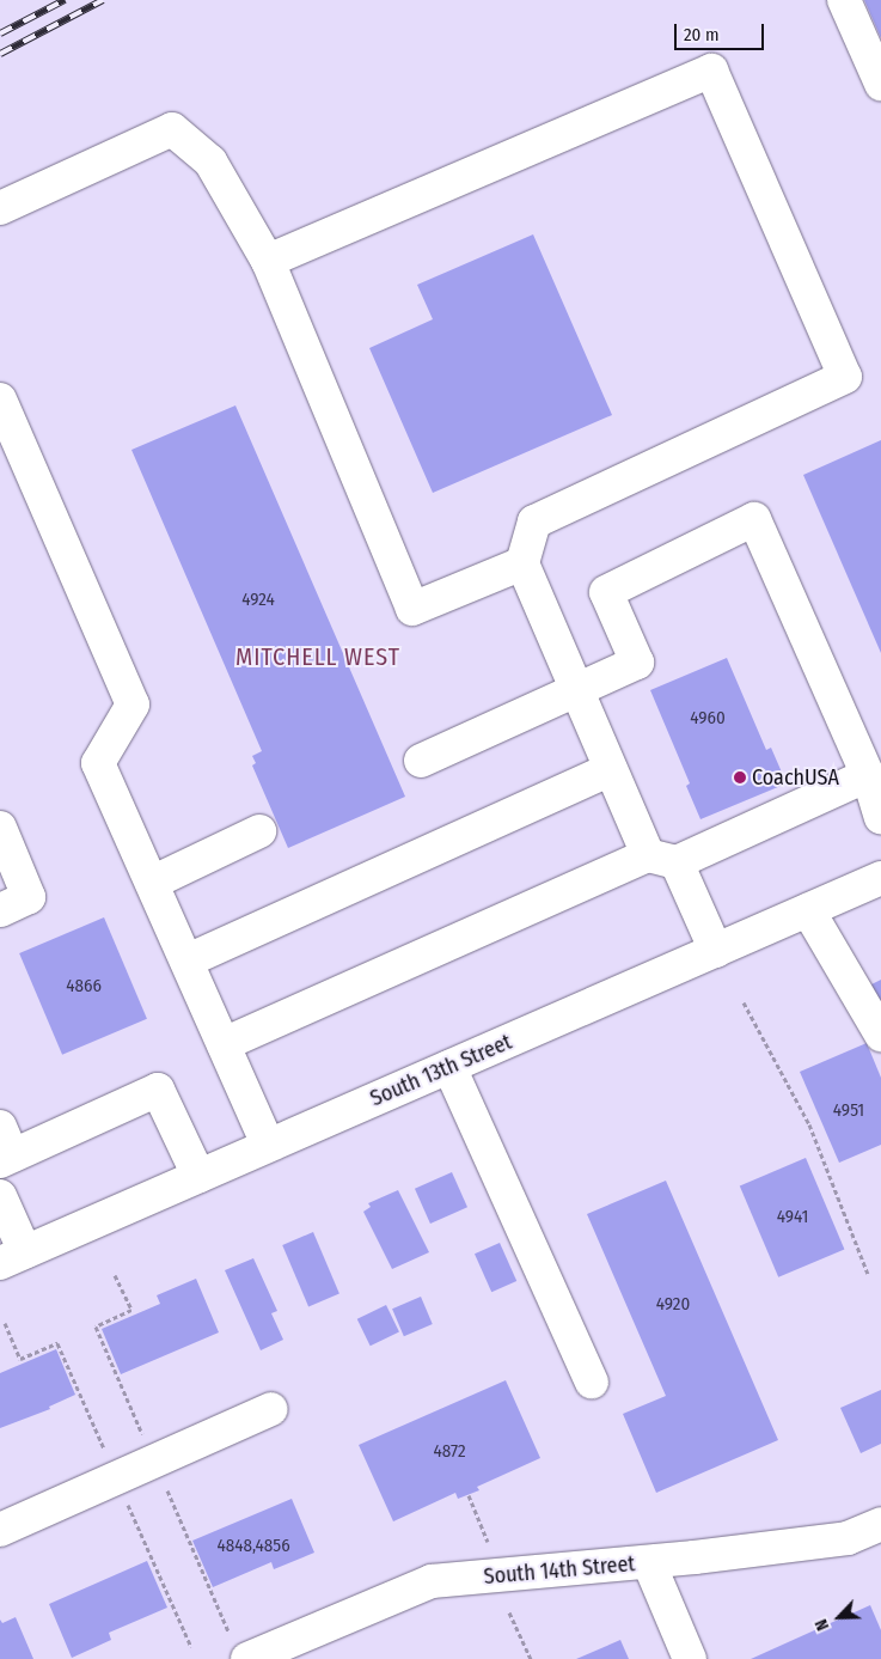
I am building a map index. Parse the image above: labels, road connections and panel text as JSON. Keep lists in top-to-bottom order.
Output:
{
  "streets": {
    "street": ["South 13th Street", "South 14th Street"]
  },
  "districts": ["MITCHELL WEST"],
  "places": ["CoachUSA"],
  "house_numbers": [
    "4924",
    "4960",
    "4866",
    "4951",
    "4941",
    "4920",
    "4872",
    "4848,4856"
  ],
  "scale_bar": "20 m",
  "north": "bottom left"
}
